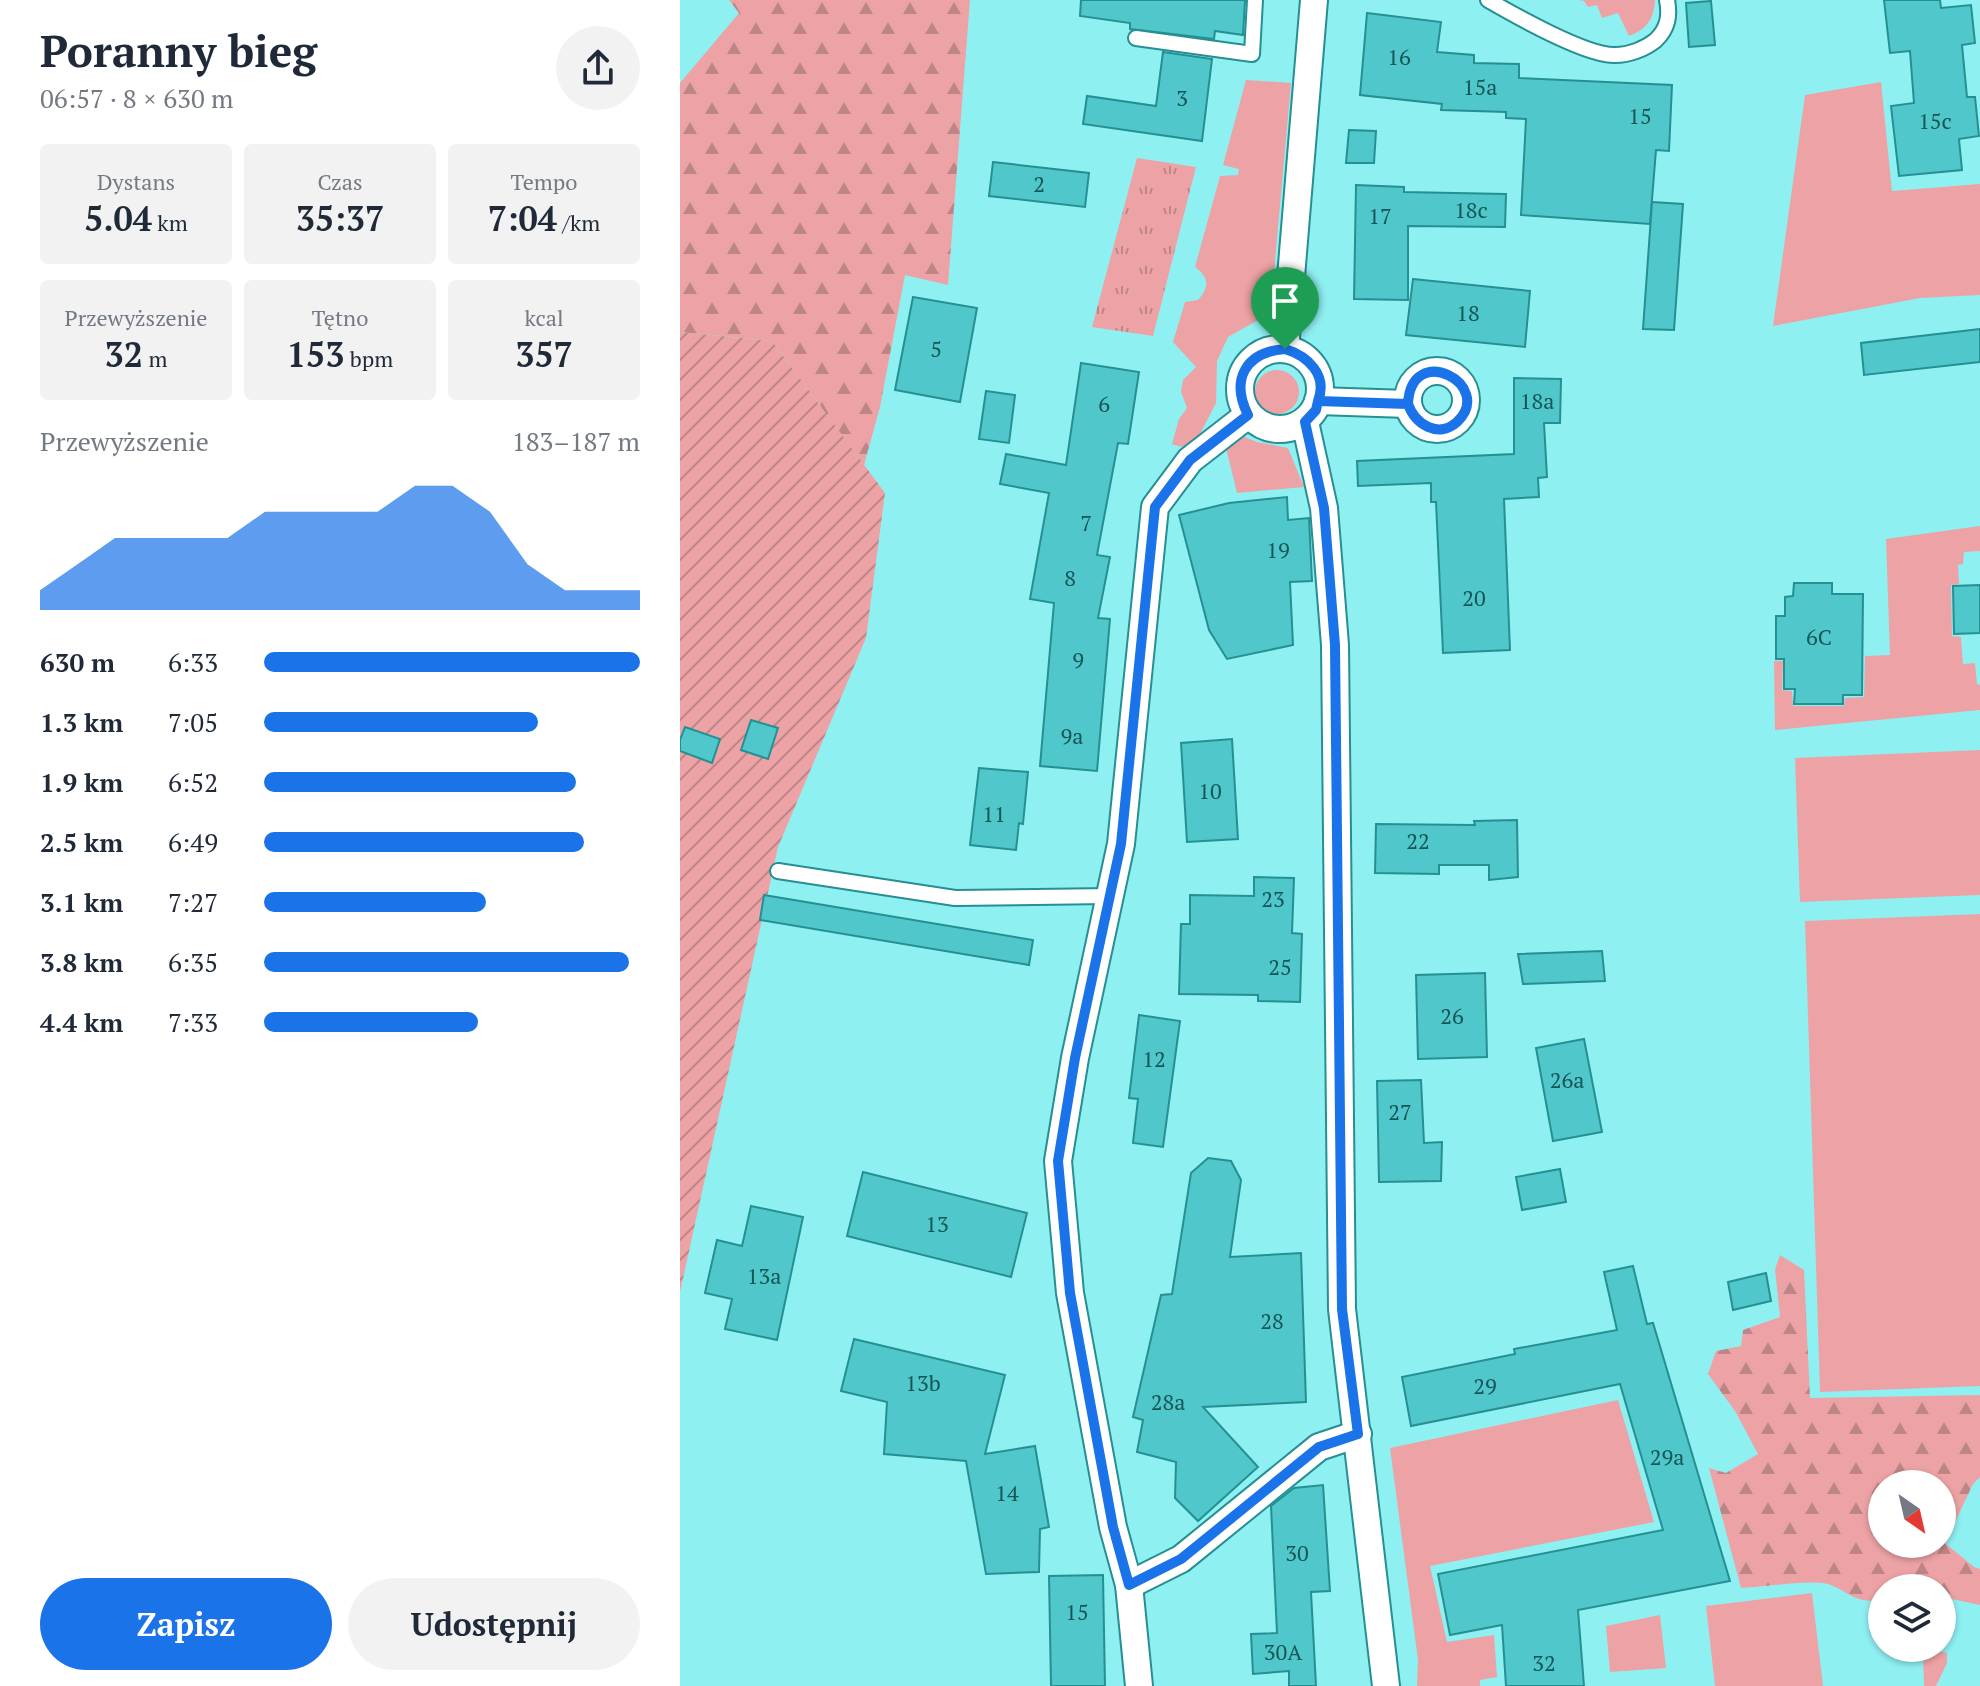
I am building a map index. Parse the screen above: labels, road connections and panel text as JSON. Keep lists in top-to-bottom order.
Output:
{
  "house_numbers": [
    "16",
    "15a",
    "3",
    "15",
    "15c",
    "2",
    "18c",
    "17",
    "18",
    "5",
    "18a",
    "6",
    "7",
    "19",
    "8",
    "20",
    "6C",
    "9",
    "9a",
    "10",
    "11",
    "22",
    "23",
    "25",
    "26",
    "12",
    "26a",
    "27",
    "13",
    "13a",
    "28",
    "13b",
    "29",
    "28a",
    "29a",
    "14",
    "30",
    "15",
    "30A",
    "32"
  ],
  "north": "bottom right",
  "page": {
    "heading": ["Poranny bieg", "06:57 · 8 × 630 m"],
    "stats": [
      ["Dystans", "5.04 km"],
      ["Czas", "35:37"],
      ["Tempo", "7:04 /km"],
      ["Przewyższenie", "32 m"],
      ["Tętno", "153 bpm"],
      ["kcal", "357"]
    ],
    "chart": ["Przewyższenie", "183–187 m"],
    "list": [
      {
        "name": "630 m",
        "note": "6:33"
      },
      {
        "name": "1.3 km",
        "note": "7:05"
      },
      {
        "name": "1.9 km",
        "note": "6:52"
      },
      {
        "name": "2.5 km",
        "note": "6:49"
      },
      {
        "name": "3.1 km",
        "note": "7:27"
      },
      {
        "name": "3.8 km",
        "note": "6:35"
      },
      {
        "name": "4.4 km",
        "note": "7:33"
      }
    ],
    "buttons": ["Zapisz", "Udostępnij"]
  }
}
